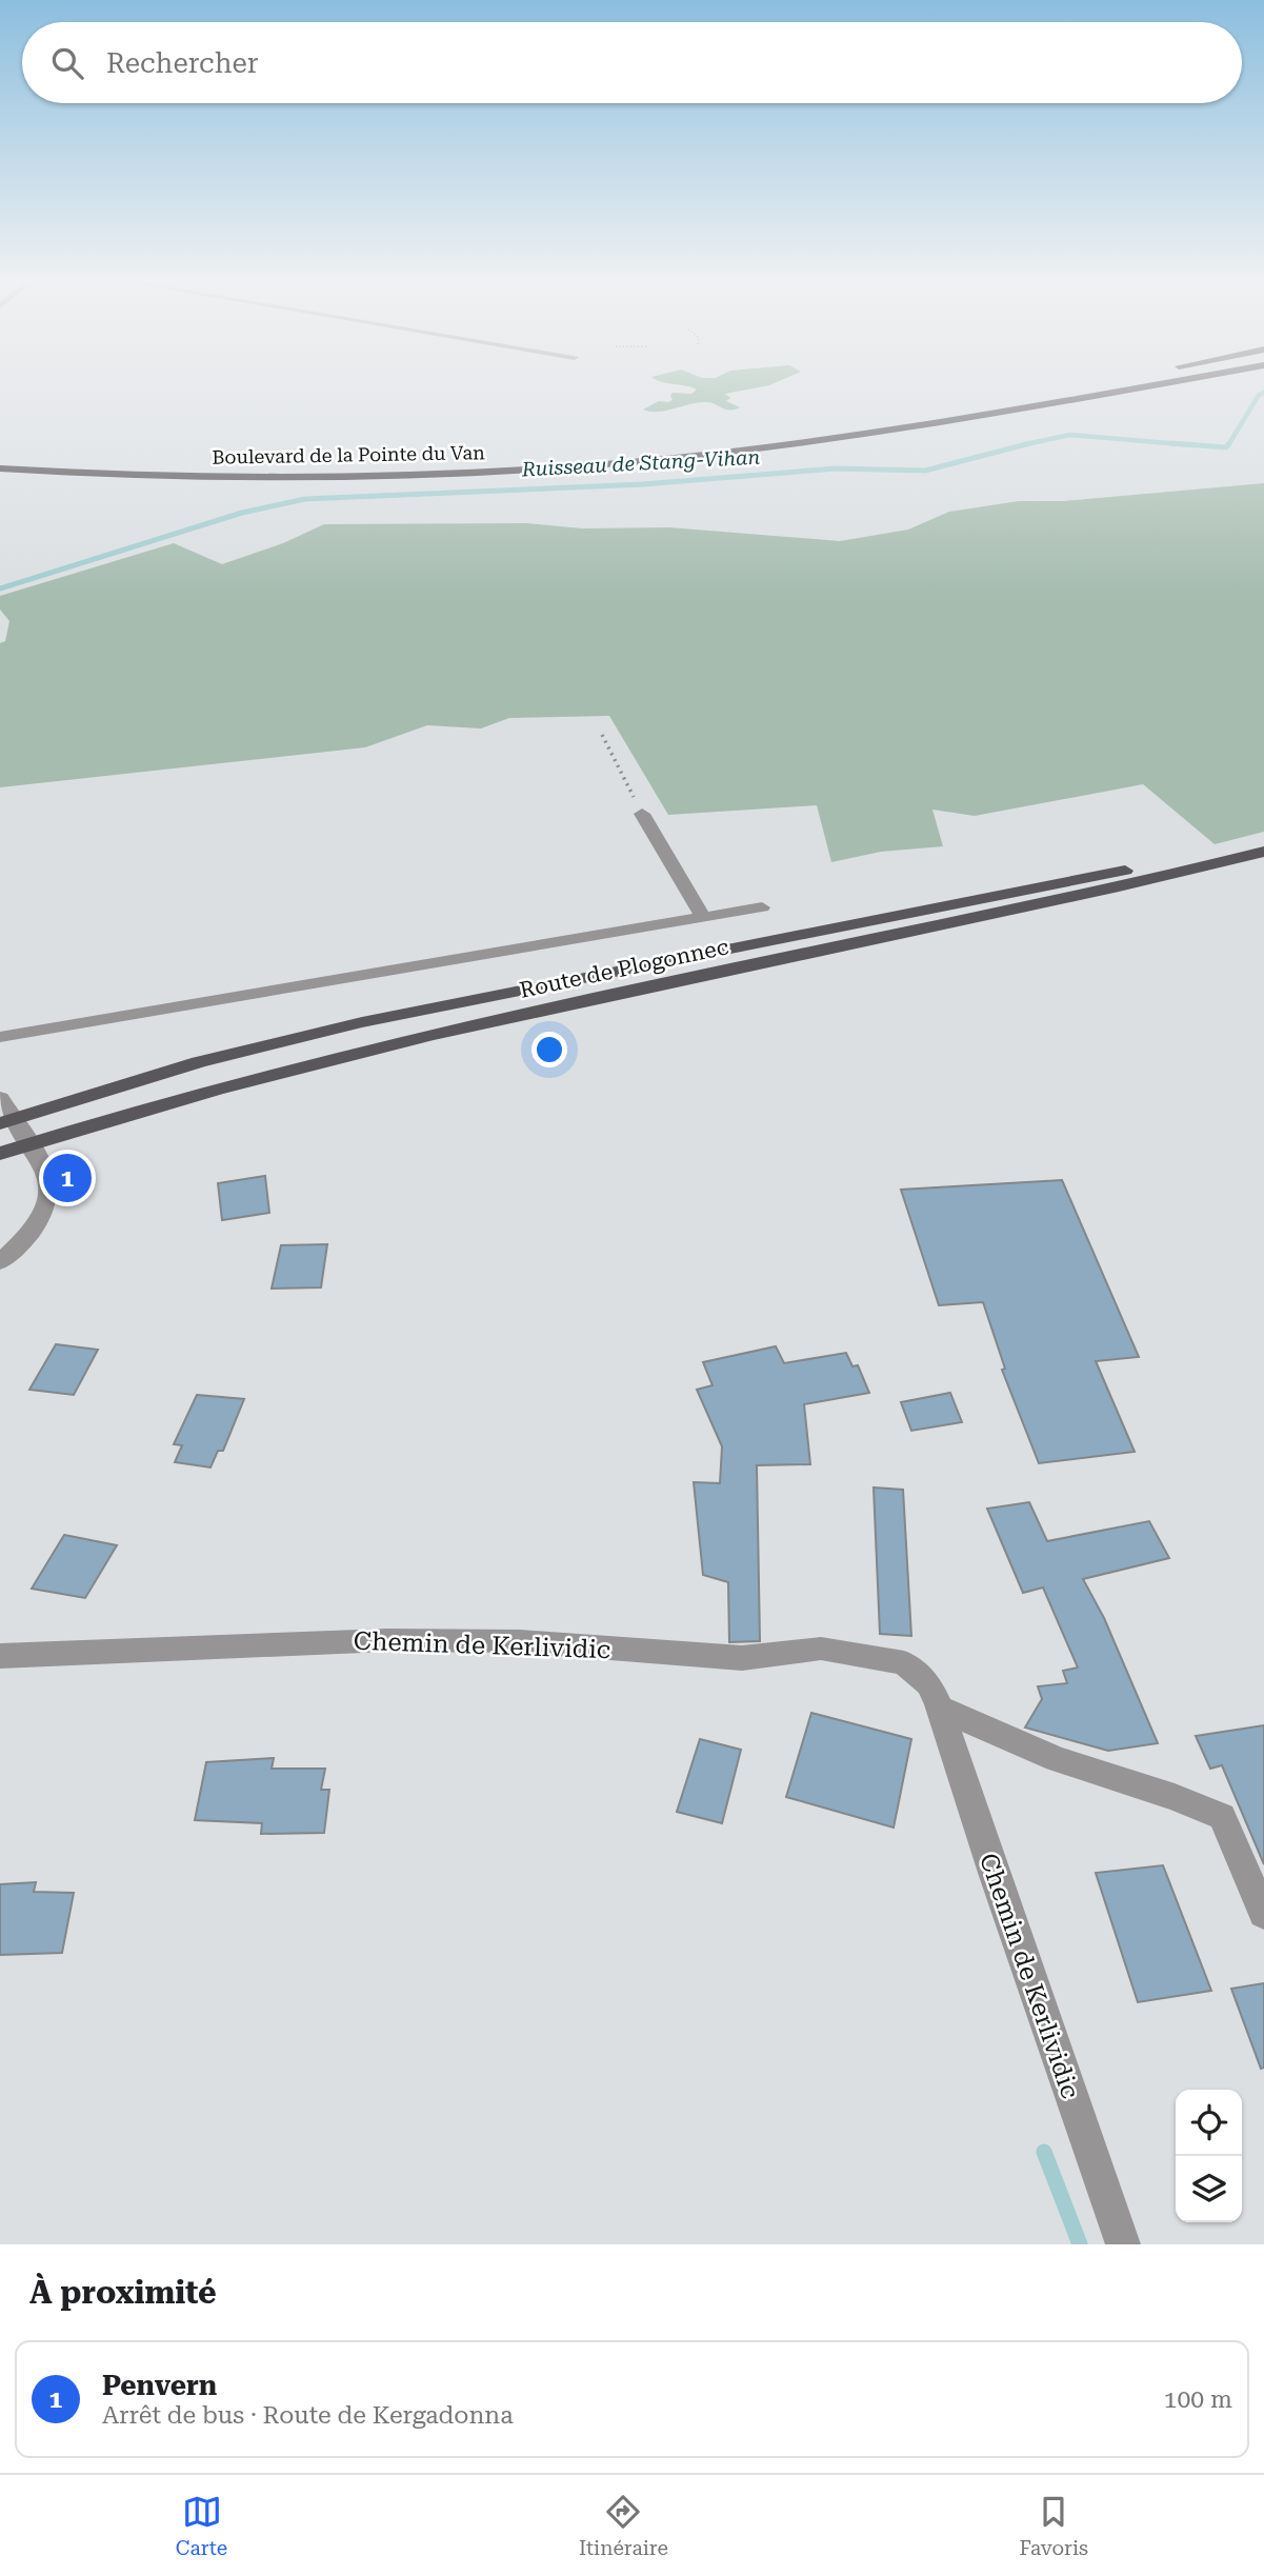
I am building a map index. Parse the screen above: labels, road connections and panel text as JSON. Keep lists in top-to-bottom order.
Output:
{
  "streets": {
    "highway": ["Boulevard de la Pointe du Van"],
    "main road": ["Route de Plogonnec"],
    "street": ["Chemin de Kerlividic"]
  },
  "water": ["Ruisseau de Stang-Vihan"],
  "page": {
    "search": "Rechercher",
    "pins": "1",
    "heading": "À proximité",
    "list": [
      {
        "mark": "1",
        "name": "Penvern",
        "note": "Arrêt de bus · Route de Kergadonna",
        "value": "100 m"
      }
    ],
    "nav": ["Carte", "Itinéraire", "Favoris"]
  }
}
